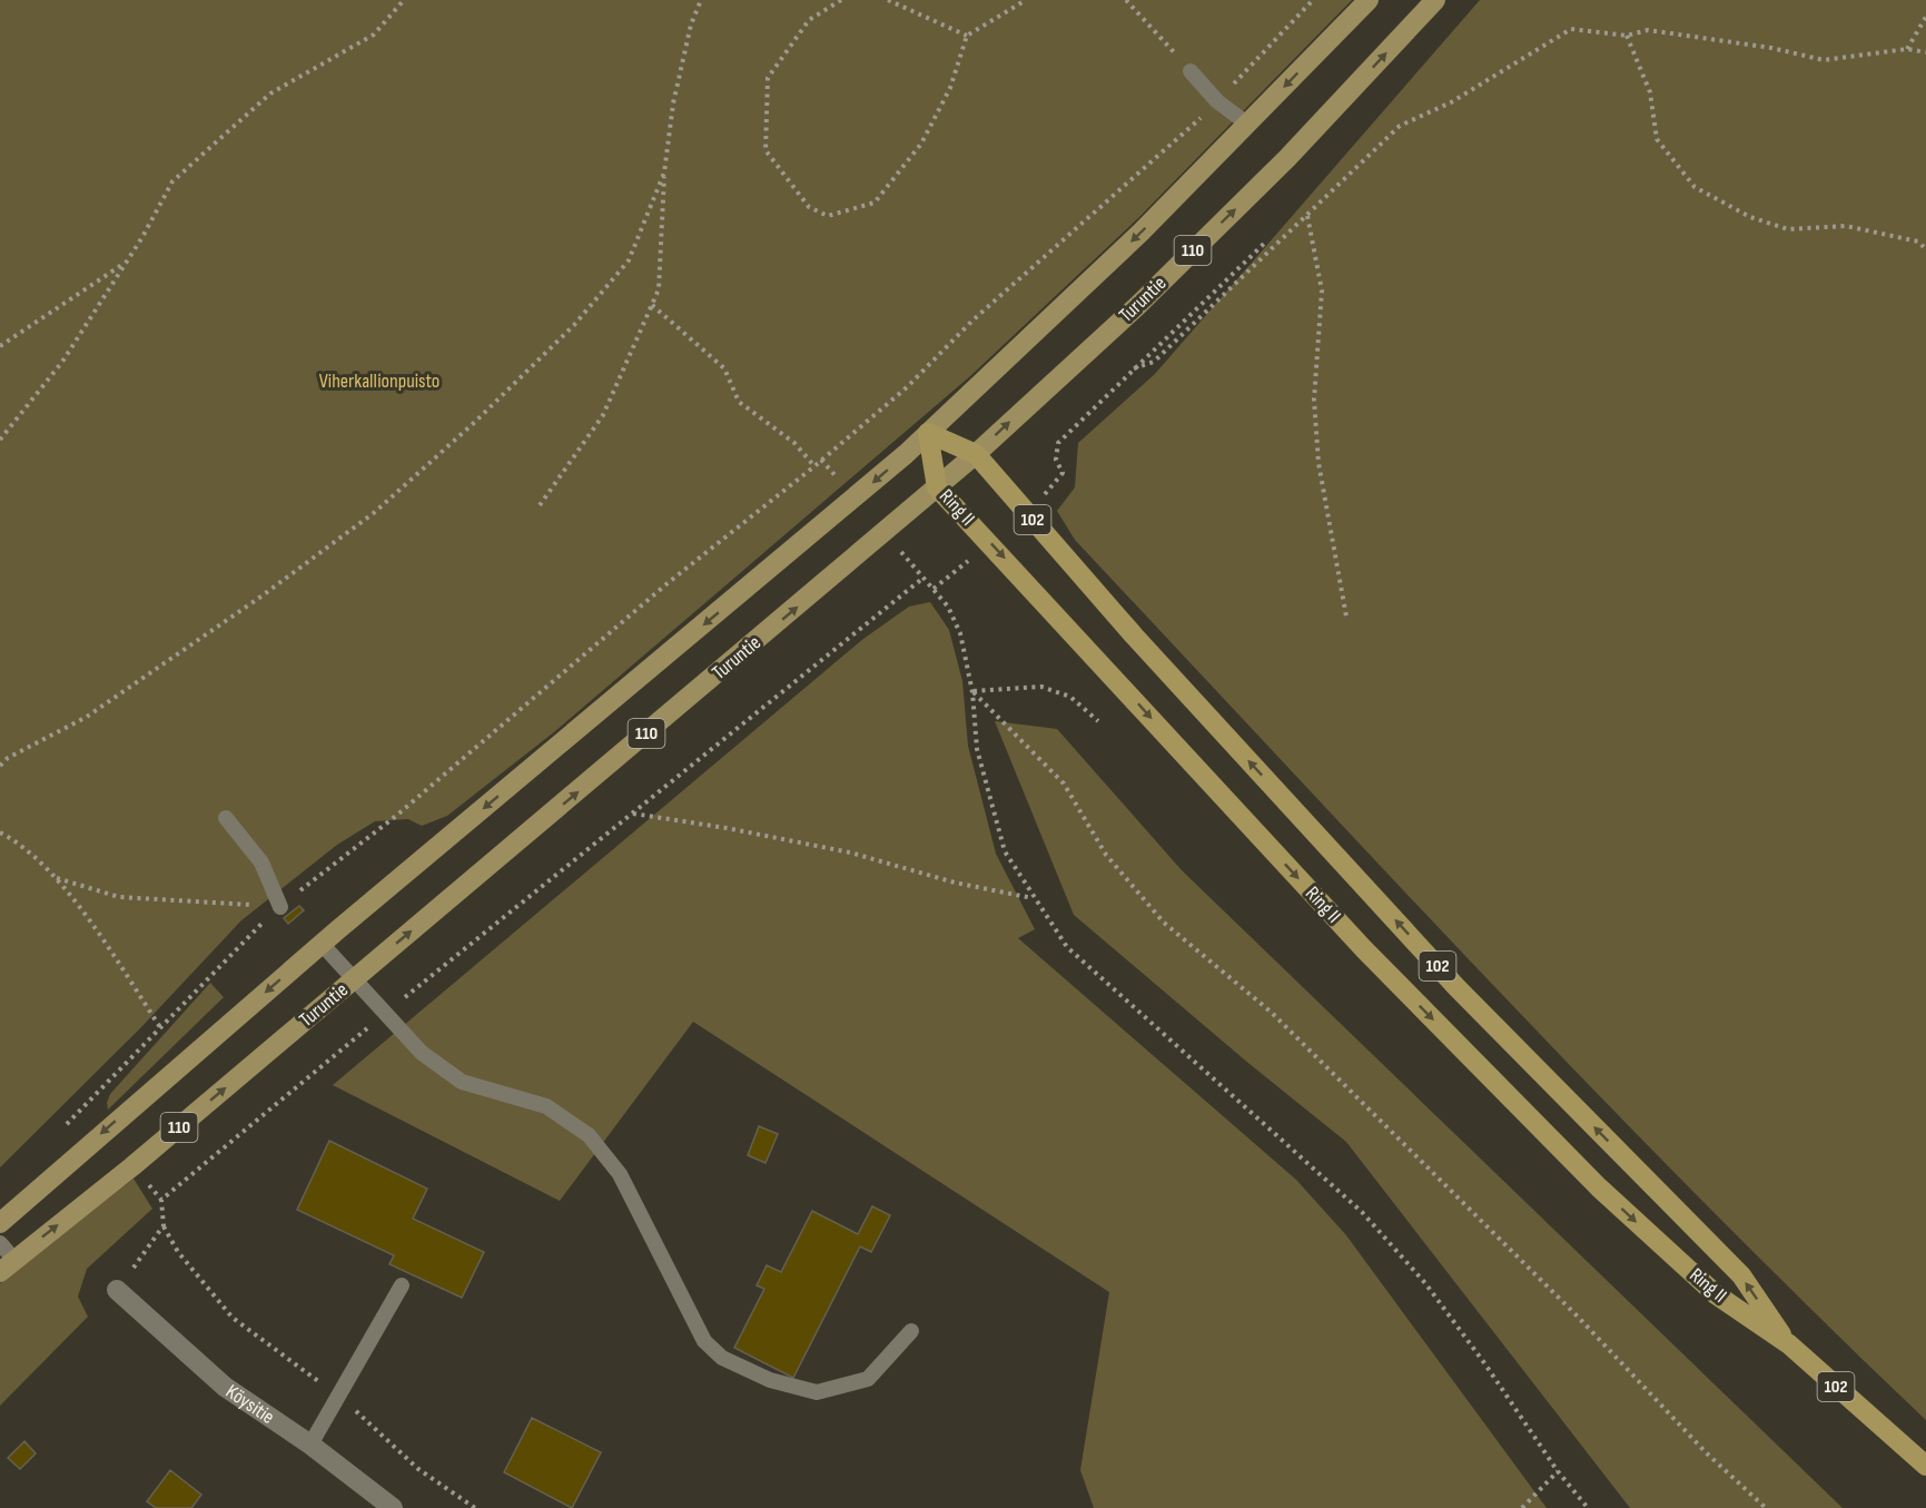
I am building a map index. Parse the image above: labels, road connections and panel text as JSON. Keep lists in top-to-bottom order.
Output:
{
  "streets": {
    "highway": ["Ring II", "102"],
    "main road": ["110", "Turuntie"],
    "street": ["Köysitie"]
  },
  "crossings": [
    ["110", "Ring II"],
    ["Turuntie", "Ring II"]
  ],
  "parks": ["Viherkallionpuisto"]
}
